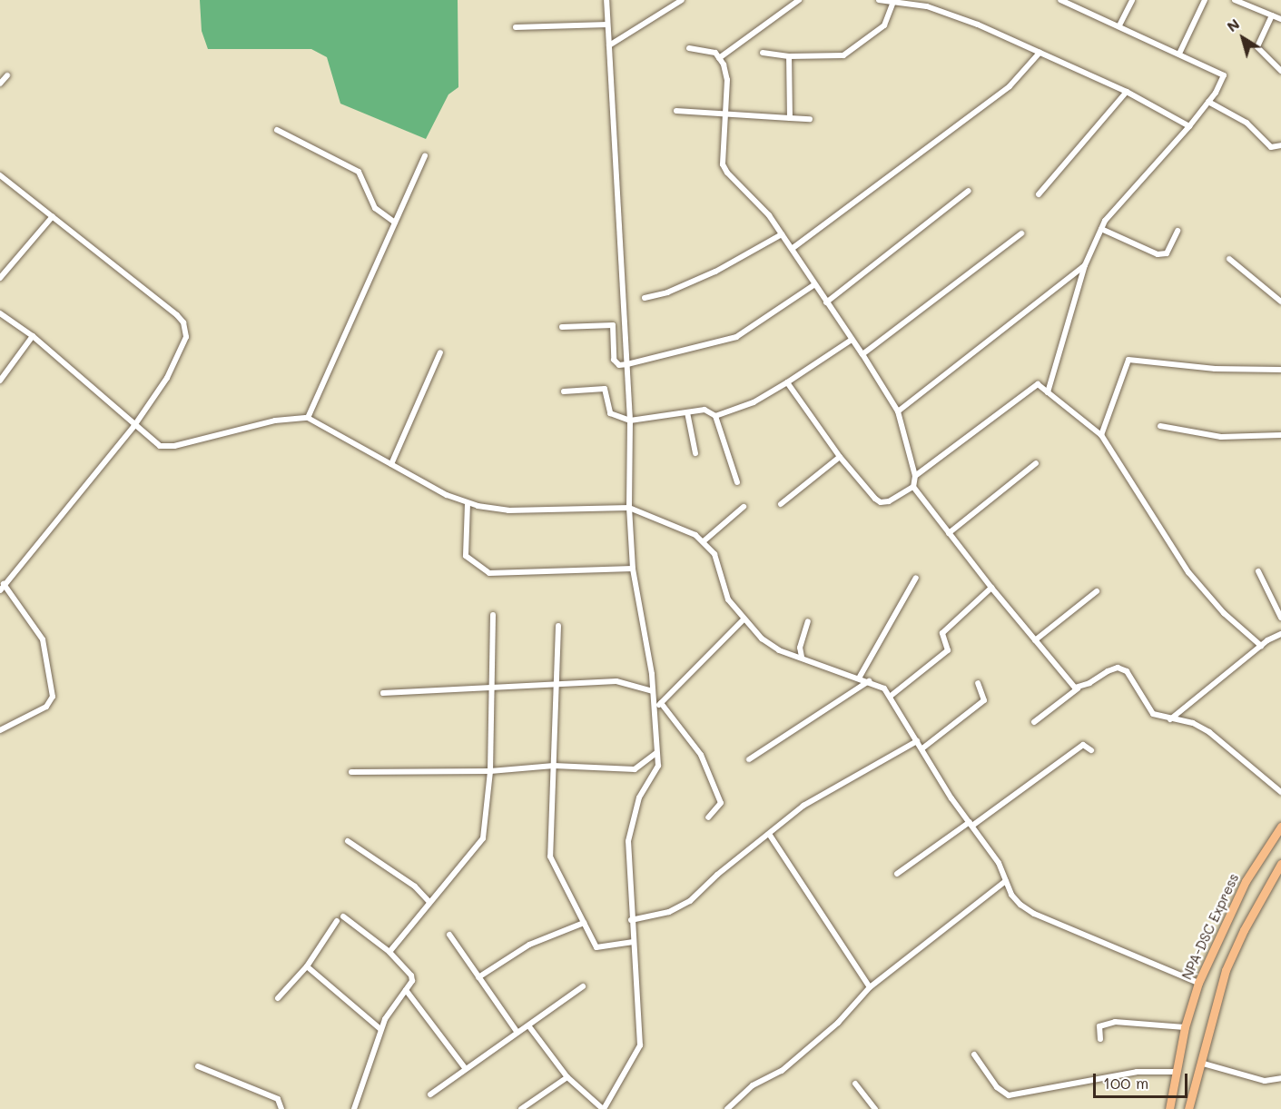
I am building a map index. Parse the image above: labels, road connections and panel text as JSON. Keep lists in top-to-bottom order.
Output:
{
  "streets": {
    "main road": ["NPA-DSC Express"]
  },
  "scale_bar": "100 m",
  "north": "top left"
}
